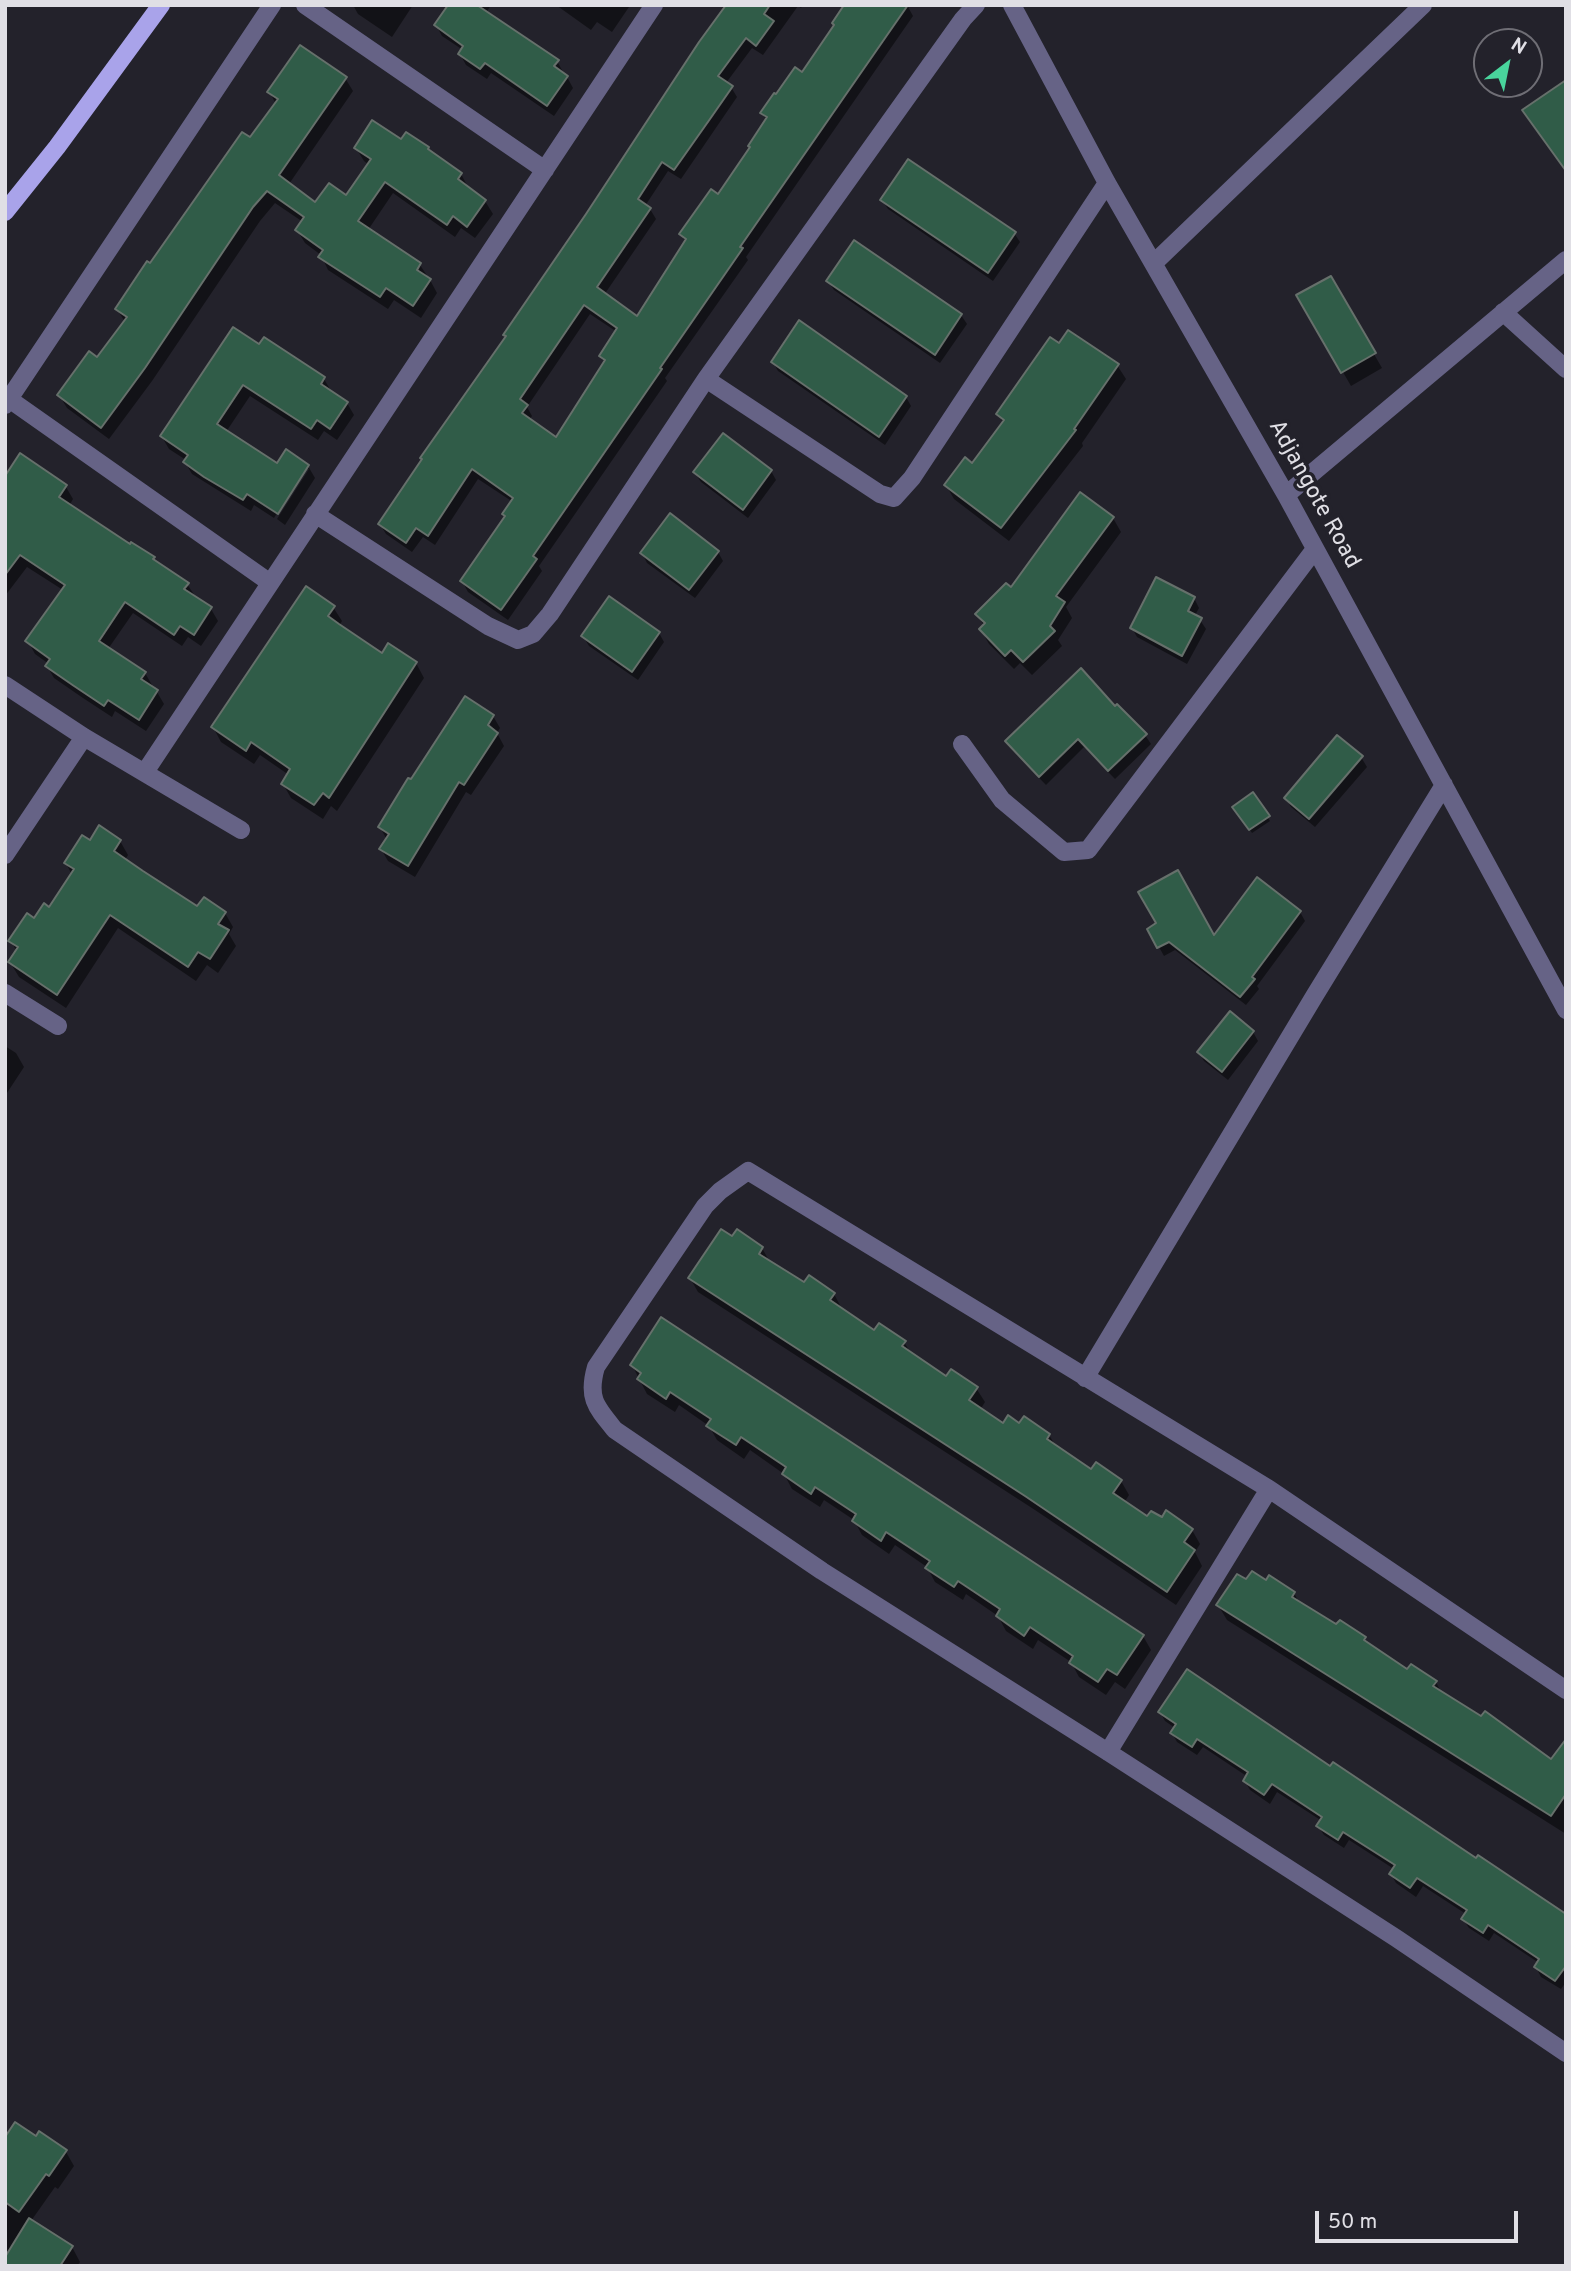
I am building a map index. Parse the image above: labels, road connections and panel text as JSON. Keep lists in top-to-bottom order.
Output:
{
  "streets": {
    "street": ["Adjangote Road"]
  },
  "scale_bar": "50 m",
  "north": "top right"
}
